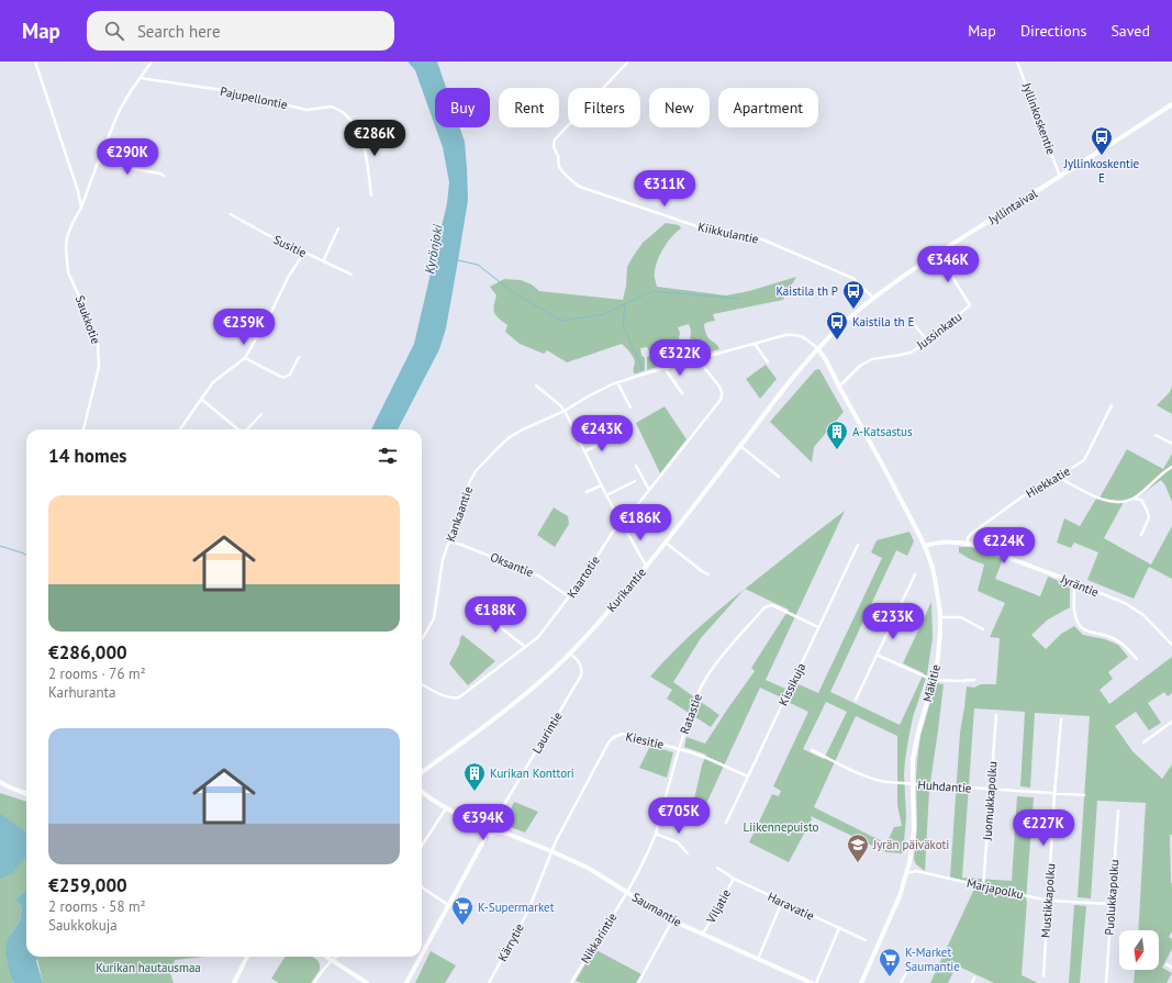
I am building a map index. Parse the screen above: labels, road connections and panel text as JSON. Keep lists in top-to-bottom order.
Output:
{
  "streets": {
    "street": [
      "Pajupellontie",
      "Jyllinkoskentie",
      "Jyllintaival",
      "Kiikkulantie",
      "Susitie",
      "Saukkotie",
      "Jussinkatu",
      "Hiekkatie",
      "Kankaantie",
      "Oksantie",
      "Kaartotie",
      "Jyräntie",
      "Kurikantie",
      "Mäkitie",
      "Kissikuja",
      "Ratastie",
      "Laurintie",
      "Kiesitie",
      "Huhdantie",
      "Juomukkapolku",
      "Marjapolku",
      "Puolukkapolku",
      "Mustikkapolku",
      "Viljatie",
      "Haravatie",
      "Saumantie",
      "Nikkarintie",
      "Kärrytie"
    ]
  },
  "crossings": [
    ["Pajupellontie", "Saukkotie"],
    ["Jyllinkoskentie", "Jyllintaival"],
    ["Jyllintaival", "Kiikkulantie"],
    ["Jyllintaival", "Jussinkatu"],
    ["Jyllintaival", "Kankaantie"],
    ["Jyllintaival", "Kurikantie"],
    ["Jyllintaival", "Mäkitie"],
    ["Jussinkatu", "Mäkitie"],
    ["Hiekkatie", "Jyräntie"],
    ["Kankaantie", "Oksantie"],
    ["Kankaantie", "Kaartotie"],
    ["Kankaantie", "Kurikantie"],
    ["Kankaantie", "Mäkitie"],
    ["Oksantie", "Kaartotie"],
    ["Jyräntie", "Mäkitie"],
    ["Kurikantie", "Mäkitie"],
    ["Kurikantie", "Laurintie"],
    ["Mäkitie", "Huhdantie"],
    ["Mäkitie", "Marjapolku"],
    ["Kissikuja", "Ratastie"],
    ["Kissikuja", "Kiesitie"],
    ["Ratastie", "Kiesitie"],
    ["Ratastie", "Saumantie"],
    ["Ratastie", "Nikkarintie"],
    ["Laurintie", "Saumantie"],
    ["Kiesitie", "Saumantie"],
    ["Kiesitie", "Kärrytie"],
    ["Huhdantie", "Juomukkapolku"],
    ["Huhdantie", "Mustikkapolku"],
    ["Juomukkapolku", "Marjapolku"],
    ["Marjapolku", "Puolukkapolku"],
    ["Marjapolku", "Mustikkapolku"],
    ["Viljatie", "Haravatie"],
    ["Viljatie", "Saumantie"],
    ["Saumantie", "Nikkarintie"],
    ["Saumantie", "Kärrytie"]
  ],
  "water": ["Kyrönjoki"],
  "parks": ["Liikennepuisto", "Kurikan hautausmaa"],
  "places": {
    "bus stop": ["Jyllinkoskentie E", "Kaistila th P", "Kaistila th E"],
    "building": ["A-Katsastus", "Kurikan Konttori"],
    "school or university": ["Jyrän päiväkoti"],
    "supermarket": ["K-Supermarket", "K-Market Saumantie"]
  },
  "north": "bottom",
  "page": {
    "header": "Map",
    "search": "Search here",
    "nav": ["Map", "Directions", "Saved"],
    "chip": [
      "Buy",
      "Rent",
      "Filters",
      "New",
      "Apartment"
    ],
    "price": [
      "€286K",
      "€290K",
      "€311K",
      "€346K",
      "€259K",
      "€322K",
      "€243K",
      "€186K",
      "€224K",
      "€188K",
      "€233K",
      "€705K",
      "€394K",
      "€227K"
    ],
    "heading": "14 homes",
    "list": [
      {
        "name": "€286,000",
        "note": "2 rooms · 76 m² · Karhuranta"
      },
      {
        "name": "€259,000",
        "note": "2 rooms · 58 m² · Saukkokuja"
      }
    ]
  }
}
